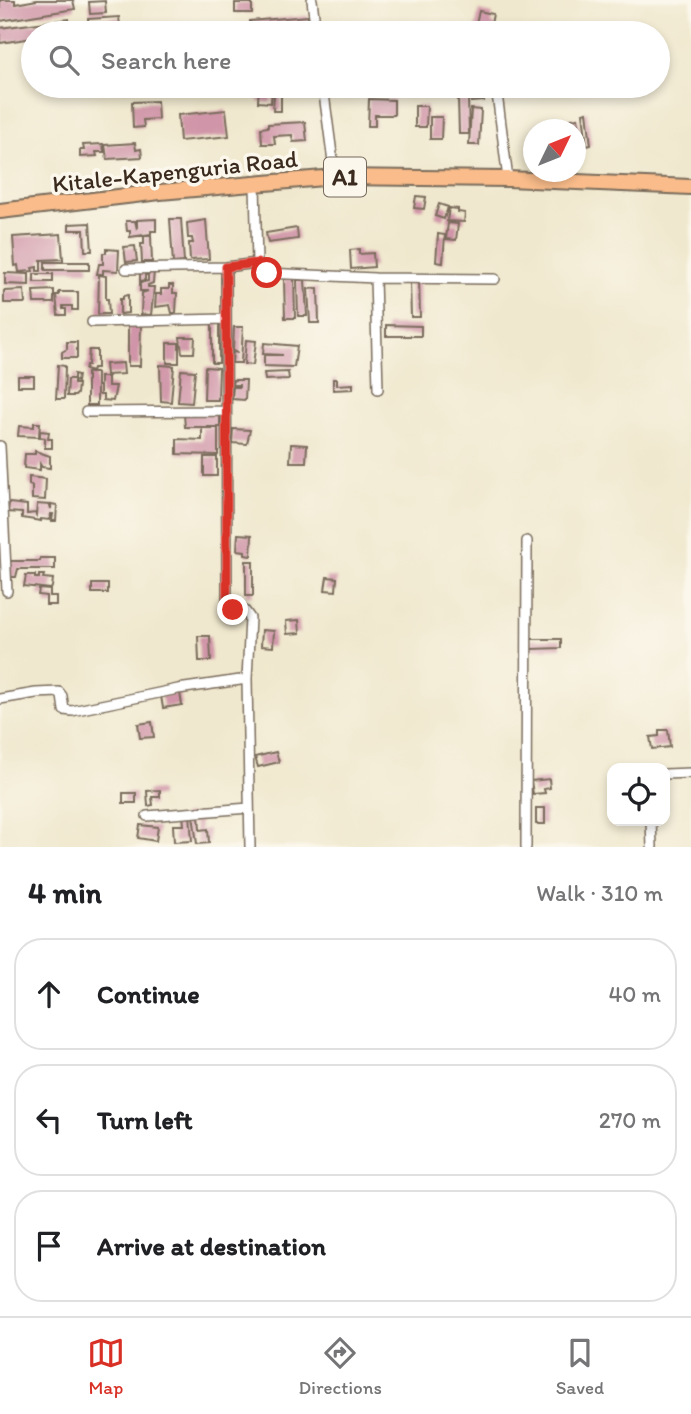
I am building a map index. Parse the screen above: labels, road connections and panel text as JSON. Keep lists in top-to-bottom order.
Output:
{
  "streets": {
    "highway": ["Kitale-Kapenguria Road", "A1"]
  },
  "north": "top right",
  "page": {
    "search": "Search here",
    "heading": ["4 min", "Walk · 310 m"],
    "list": [
      ["Continue", "40 m"],
      ["Turn left", "270 m"],
      "Arrive at destination"
    ],
    "nav": ["Map", "Directions", "Saved"]
  }
}
